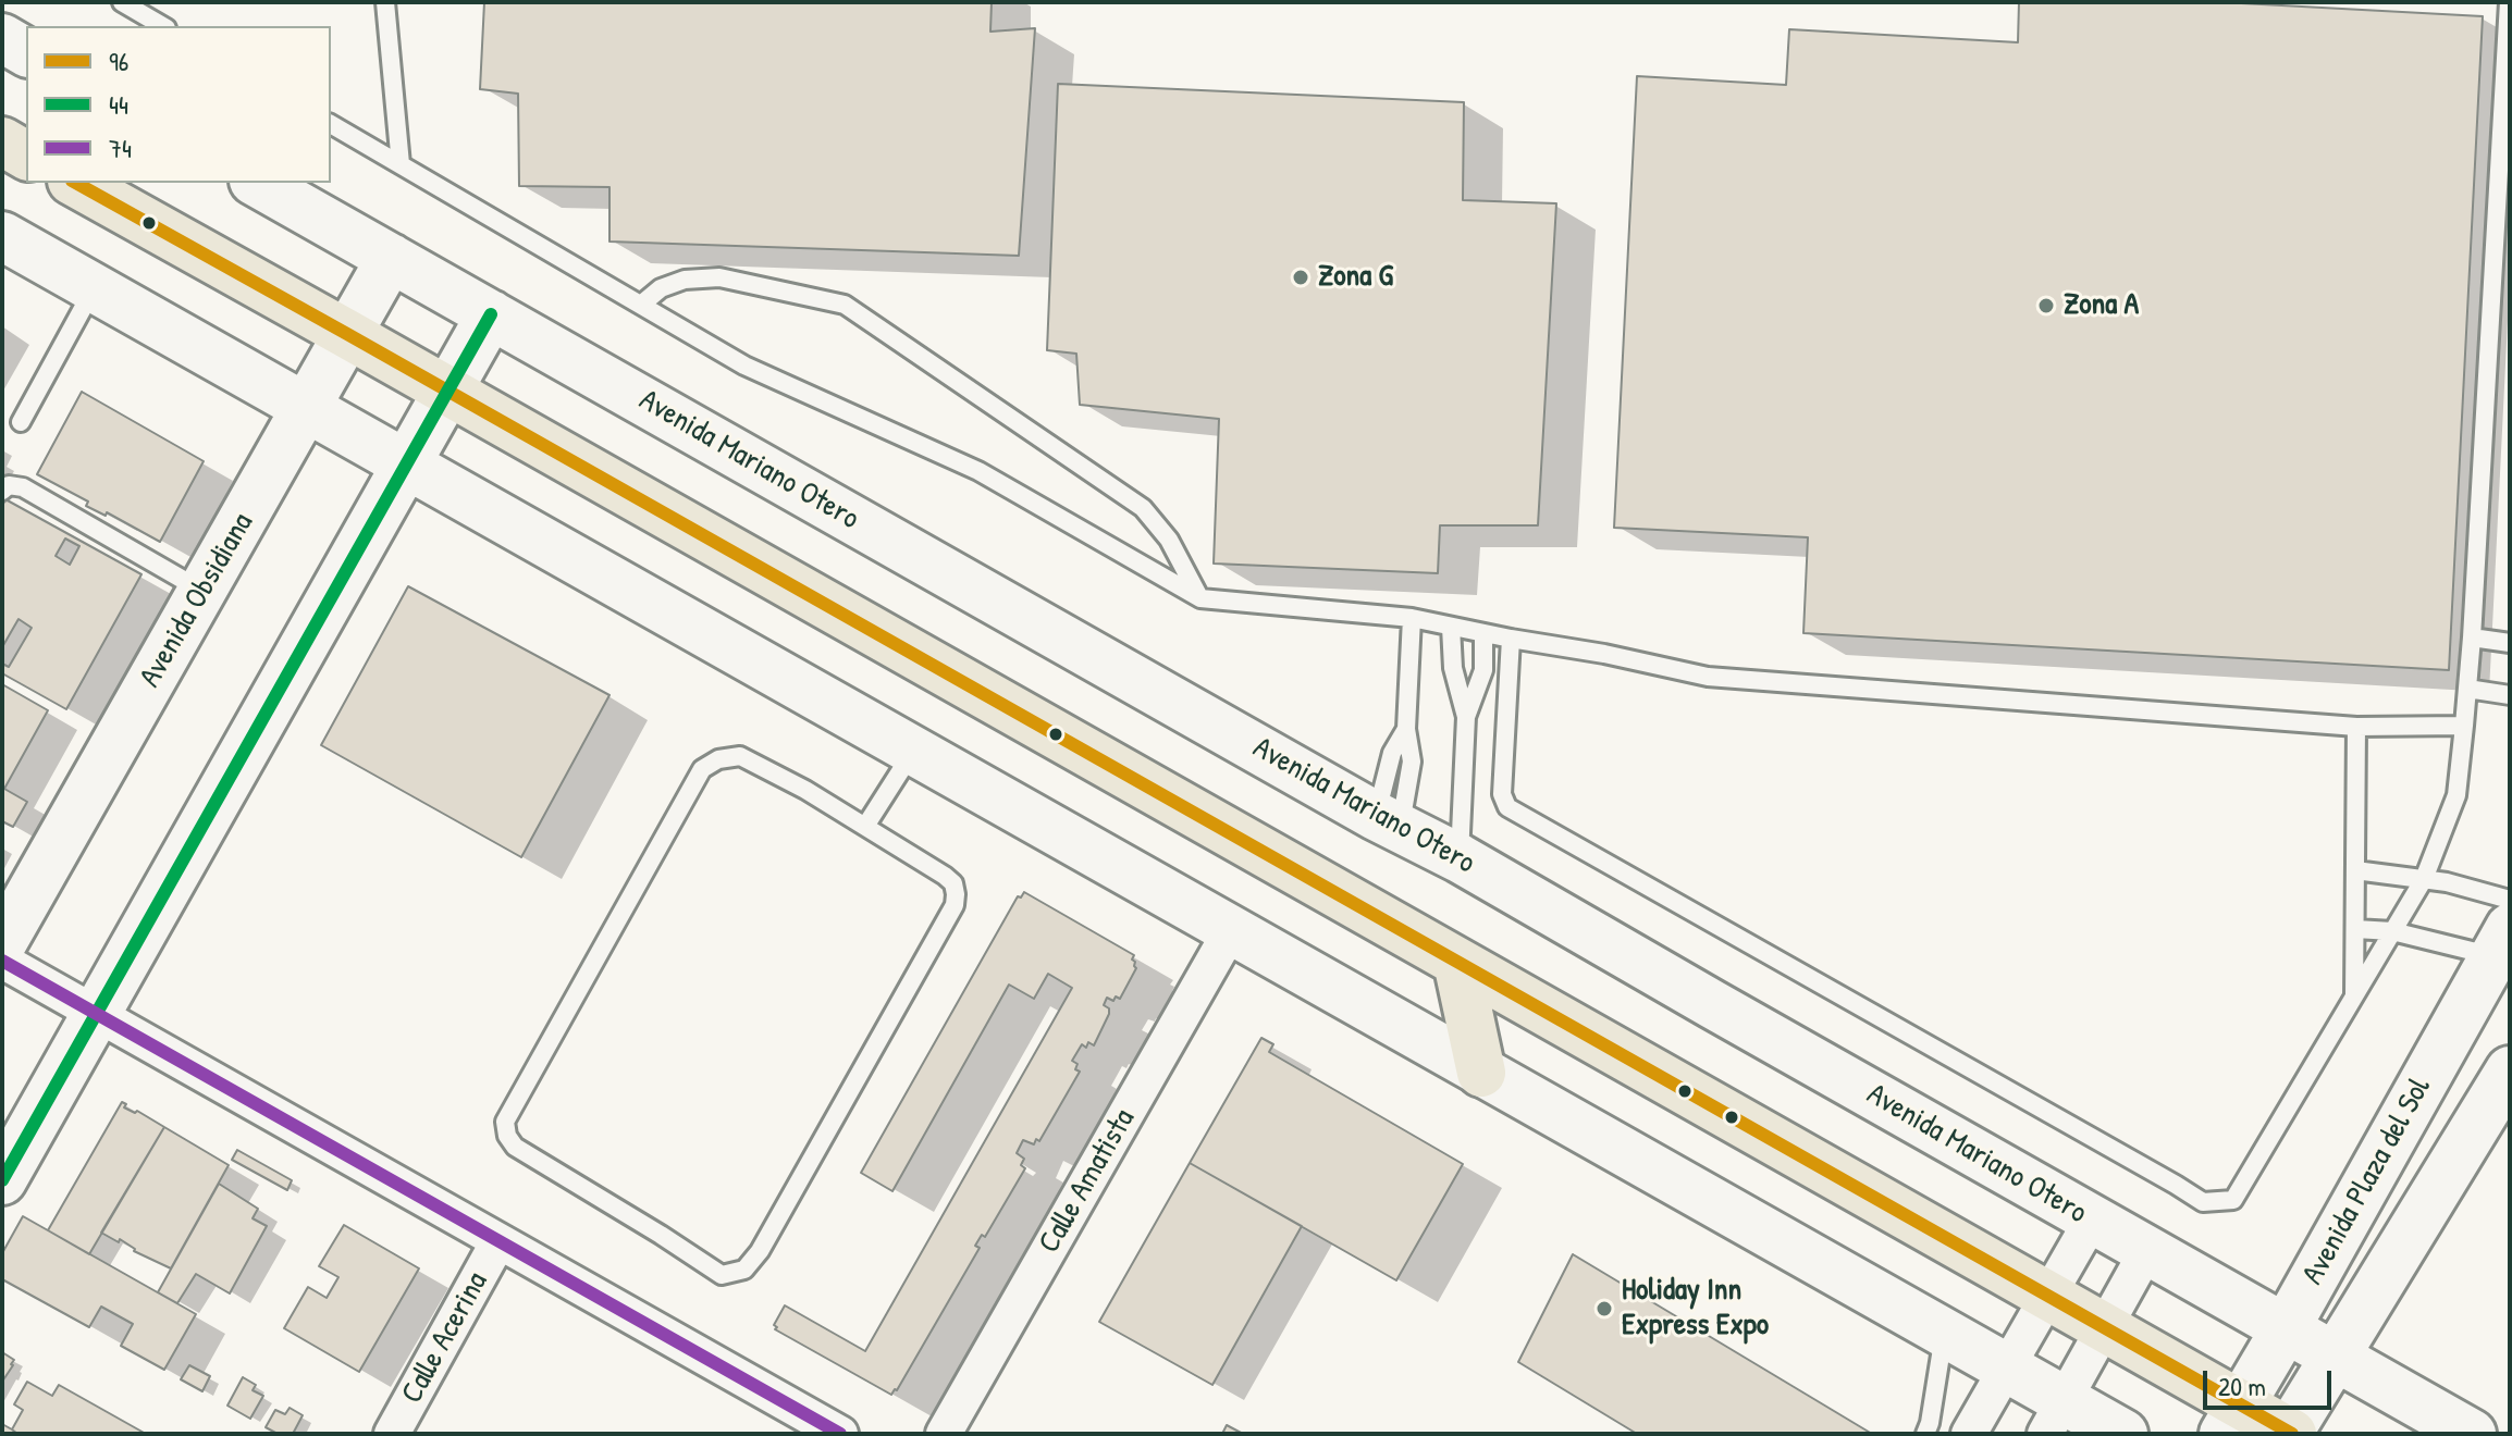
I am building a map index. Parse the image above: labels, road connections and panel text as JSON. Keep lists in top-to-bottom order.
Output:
{
  "streets": {
    "main road": ["Avenida Mariano Otero", "Avenida Obsidiana", "Avenida Plaza del Sol"],
    "street": ["Calle Amatista", "Calle Acerina"]
  },
  "crossings": [
    ["Avenida Mariano Otero", "Avenida Obsidiana"],
    ["Avenida Mariano Otero", "Avenida Plaza del Sol"]
  ],
  "places": ["Zona G", "Zona A", "Holiday Inn Express Expo"],
  "lines": ["transit line 96", "transit line 44", "transit line 74"],
  "legend": ["96", "44", "74"],
  "scale_bar": "20 m"
}
